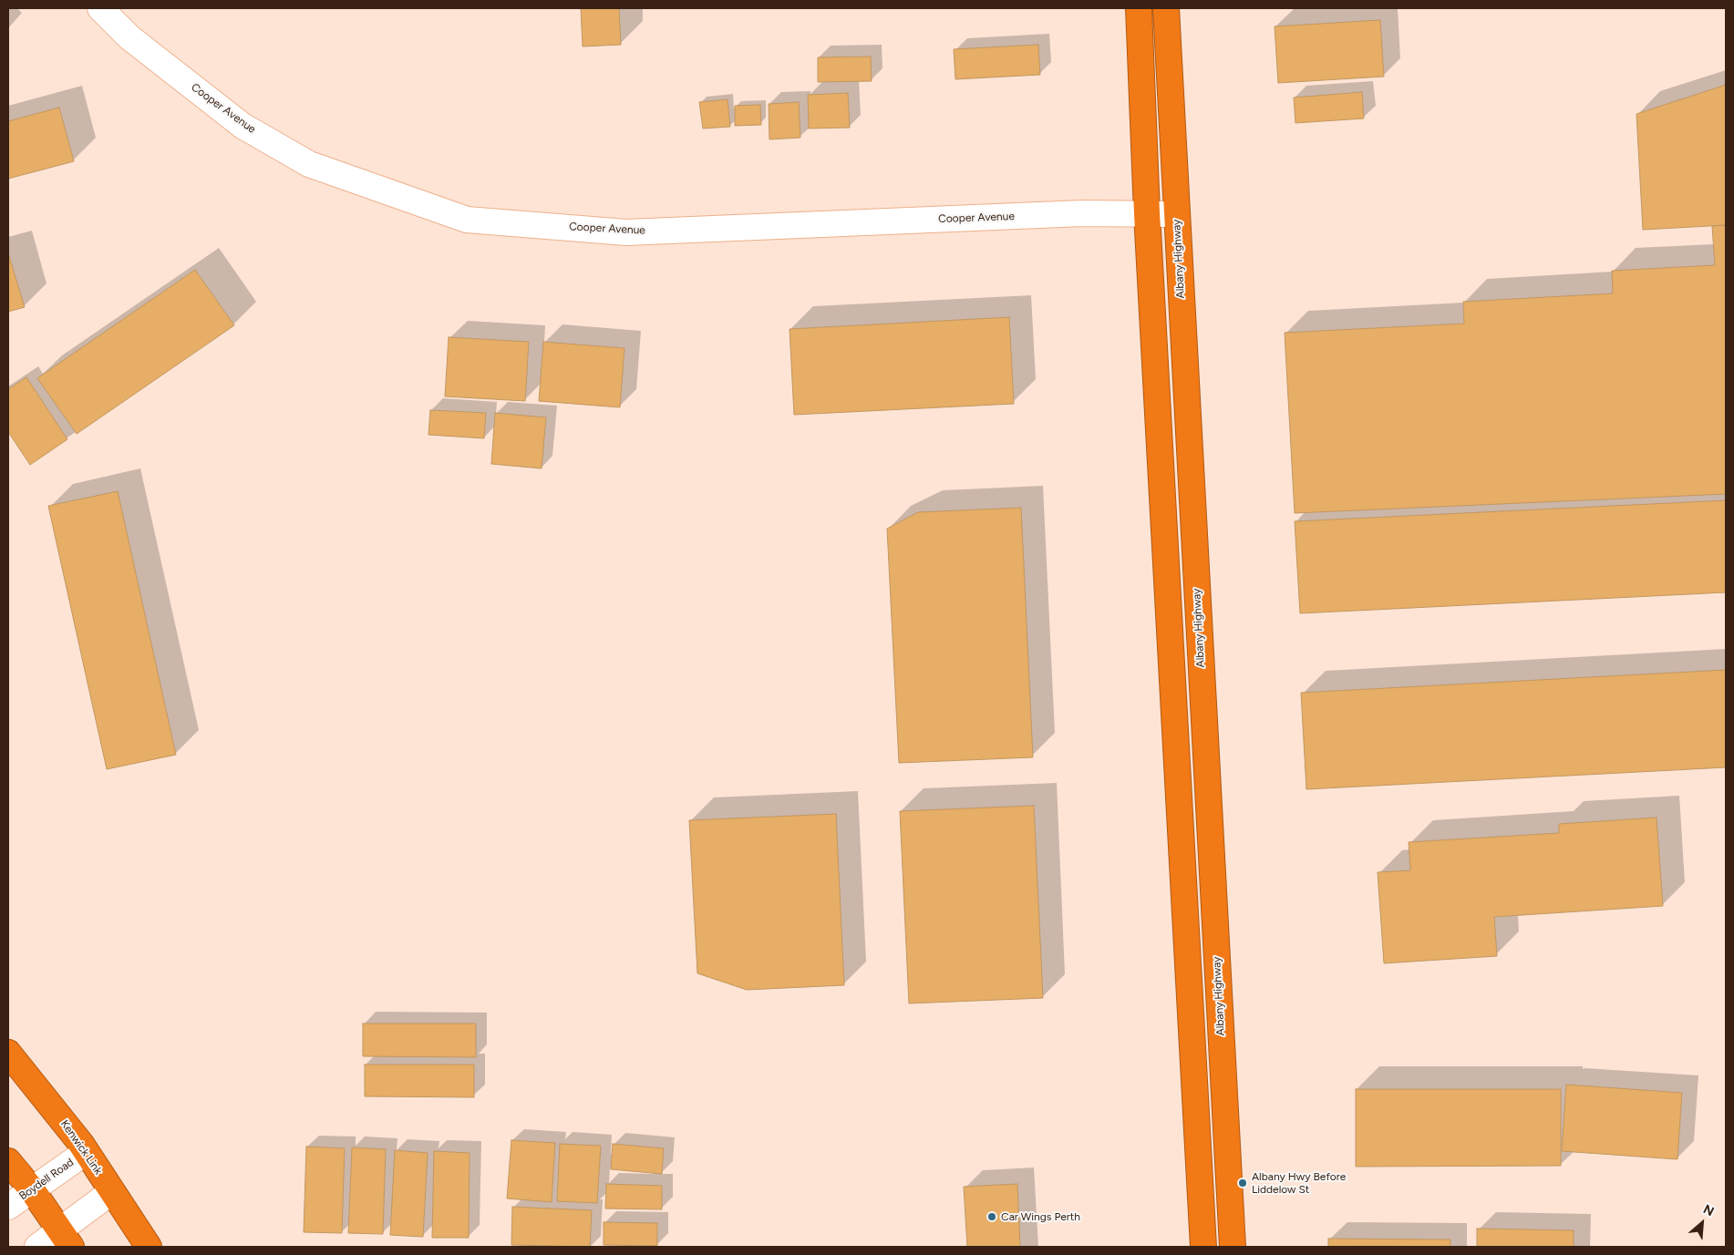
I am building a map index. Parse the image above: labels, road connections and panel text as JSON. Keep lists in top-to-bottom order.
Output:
{
  "streets": {
    "highway": ["Albany Highway", "Kenwick Link"],
    "street": ["Cooper Avenue", "Boydell Road"]
  },
  "crossings": [
    ["Cooper Avenue", "Albany Highway"],
    ["Kenwick Link", "Boydell Road"]
  ],
  "places": ["Albany Hwy Before Liddelow St", "Car Wings Perth"],
  "north": "top right"
}
